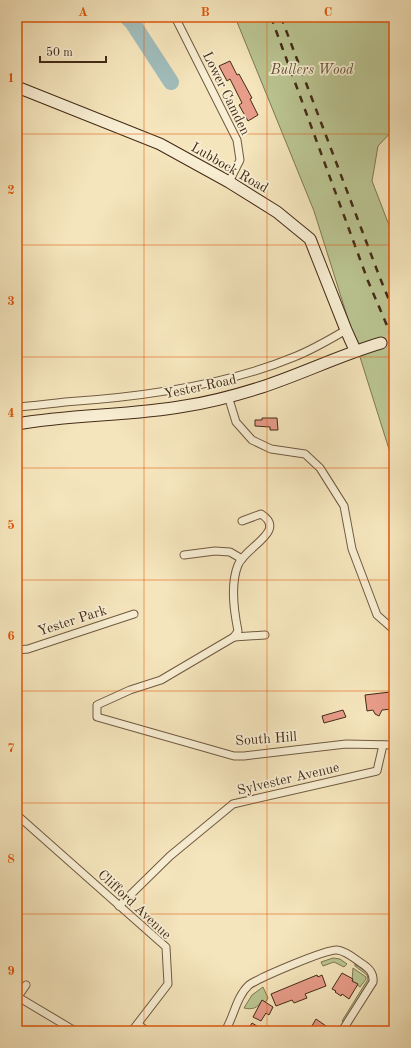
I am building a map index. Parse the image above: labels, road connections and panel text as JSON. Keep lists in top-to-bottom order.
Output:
{
  "streets": {
    "street": [
      "Lower Camden",
      "Lubbock Road",
      "Yester Road",
      "Yester Park",
      "South Hill",
      "Sylvester Avenue",
      "Clifford Avenue"
    ]
  },
  "crossings": [
    ["Lower Camden", "Lubbock Road"],
    ["Lubbock Road", "Yester Road"],
    ["South Hill", "Sylvester Avenue"],
    ["Sylvester Avenue", "Clifford Avenue"]
  ],
  "parks": ["Bullers Wood"],
  "scale_bar": "50 m",
  "grid": {
    "columns": ["A", "B", "C"],
    "rows": [
      "1",
      "2",
      "3",
      "4",
      "5",
      "6",
      "7",
      "8",
      "9"
    ]
  }
}
